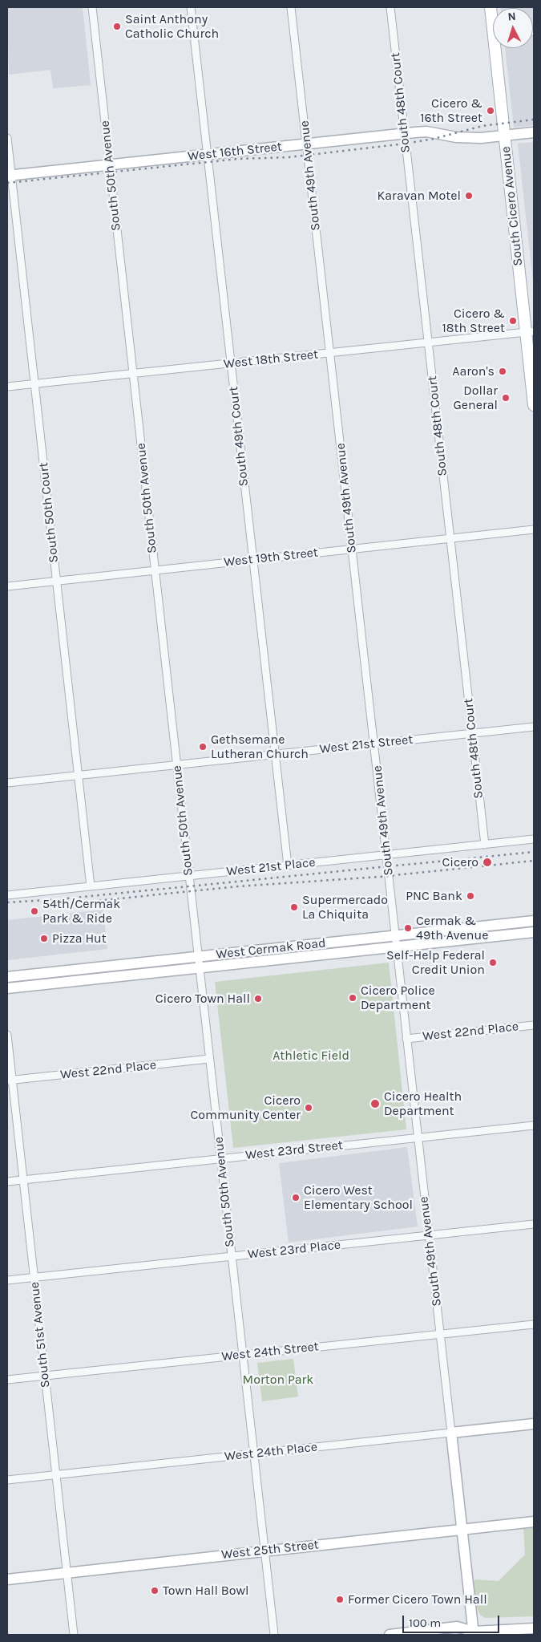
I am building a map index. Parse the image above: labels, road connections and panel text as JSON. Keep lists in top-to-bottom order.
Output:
{
  "streets": {
    "main road": ["South Cicero Avenue"],
    "street": [
      "South 48th Court",
      "West 16th Street",
      "South 50th Avenue",
      "South 49th Avenue",
      "West 18th Street",
      "South 49th Court",
      "South 50th Court",
      "West 19th Street",
      "West 21st Street",
      "West 21st Place",
      "West Cermak Road",
      "West 22nd Place",
      "West 23rd Street",
      "West 23rd Place",
      "South 51st Avenue",
      "West 24th Street",
      "West 24th Place",
      "West 25th Street"
    ]
  },
  "crossings": [
    ["South 48th Court", "West 16th Street"],
    ["South 48th Court", "West 18th Street"],
    ["South 48th Court", "West 19th Street"],
    ["South 48th Court", "West 21st Street"],
    ["South 48th Court", "West 21st Place"],
    ["West 16th Street", "South 50th Avenue"],
    ["West 16th Street", "South 49th Avenue"],
    ["West 16th Street", "South Cicero Avenue"],
    ["West 16th Street", "South 49th Court"],
    ["West 16th Street", "South 50th Court"],
    ["South 50th Avenue", "West 18th Street"],
    ["South 50th Avenue", "West 19th Street"],
    ["South 50th Avenue", "West 21st Street"],
    ["South 50th Avenue", "West 21st Place"],
    ["South 50th Avenue", "West Cermak Road"],
    ["South 50th Avenue", "West 22nd Place"],
    ["South 50th Avenue", "West 23rd Street"],
    ["South 50th Avenue", "West 23rd Place"],
    ["South 50th Avenue", "West 24th Street"],
    ["South 50th Avenue", "West 24th Place"],
    ["South 50th Avenue", "West 25th Street"],
    ["South 49th Avenue", "West 18th Street"],
    ["South 49th Avenue", "West 19th Street"],
    ["South 49th Avenue", "West 21st Street"],
    ["South 49th Avenue", "West 21st Place"],
    ["South 49th Avenue", "West Cermak Road"],
    ["South 49th Avenue", "West 22nd Place"],
    ["South 49th Avenue", "West 23rd Street"],
    ["South 49th Avenue", "West 23rd Place"],
    ["South 49th Avenue", "West 24th Street"],
    ["South 49th Avenue", "West 24th Place"],
    ["South 49th Avenue", "West 25th Street"],
    ["South Cicero Avenue", "West 18th Street"],
    ["West 18th Street", "South 49th Court"],
    ["West 18th Street", "South 50th Court"],
    ["South 49th Court", "West 19th Street"],
    ["South 49th Court", "West 21st Street"],
    ["South 49th Court", "West 21st Place"],
    ["South 50th Court", "West 19th Street"],
    ["South 50th Court", "West 21st Street"],
    ["South 50th Court", "West 21st Place"],
    ["West 22nd Place", "South 51st Avenue"],
    ["West 23rd Street", "South 51st Avenue"],
    ["West 23rd Place", "South 51st Avenue"],
    ["South 51st Avenue", "West 24th Street"],
    ["South 51st Avenue", "West 24th Place"],
    ["South 51st Avenue", "West 25th Street"]
  ],
  "parks": ["Athletic Field", "Morton Park"],
  "places": [
    "Saint Anthony Catholic Church",
    "Cicero & 16th Street",
    "Karavan Motel",
    "Cicero & 18th Street",
    "Aaron's",
    "Dollar General",
    "Gethsemane Lutheran Church",
    "Cicero",
    "PNC Bank",
    "Supermercado La Chiquita",
    "54th/Cermak Park & Ride",
    "Cermak & 49th Avenue",
    "Pizza Hut",
    "Self-Help Federal Credit Union",
    "Cicero Police Department",
    "Cicero Town Hall",
    "Cicero Health Department",
    "Cicero Community Center",
    "Cicero West Elementary School",
    "Town Hall Bowl",
    "Former Cicero Town Hall"
  ],
  "scale_bar": "100 m",
  "north": "top"
}
